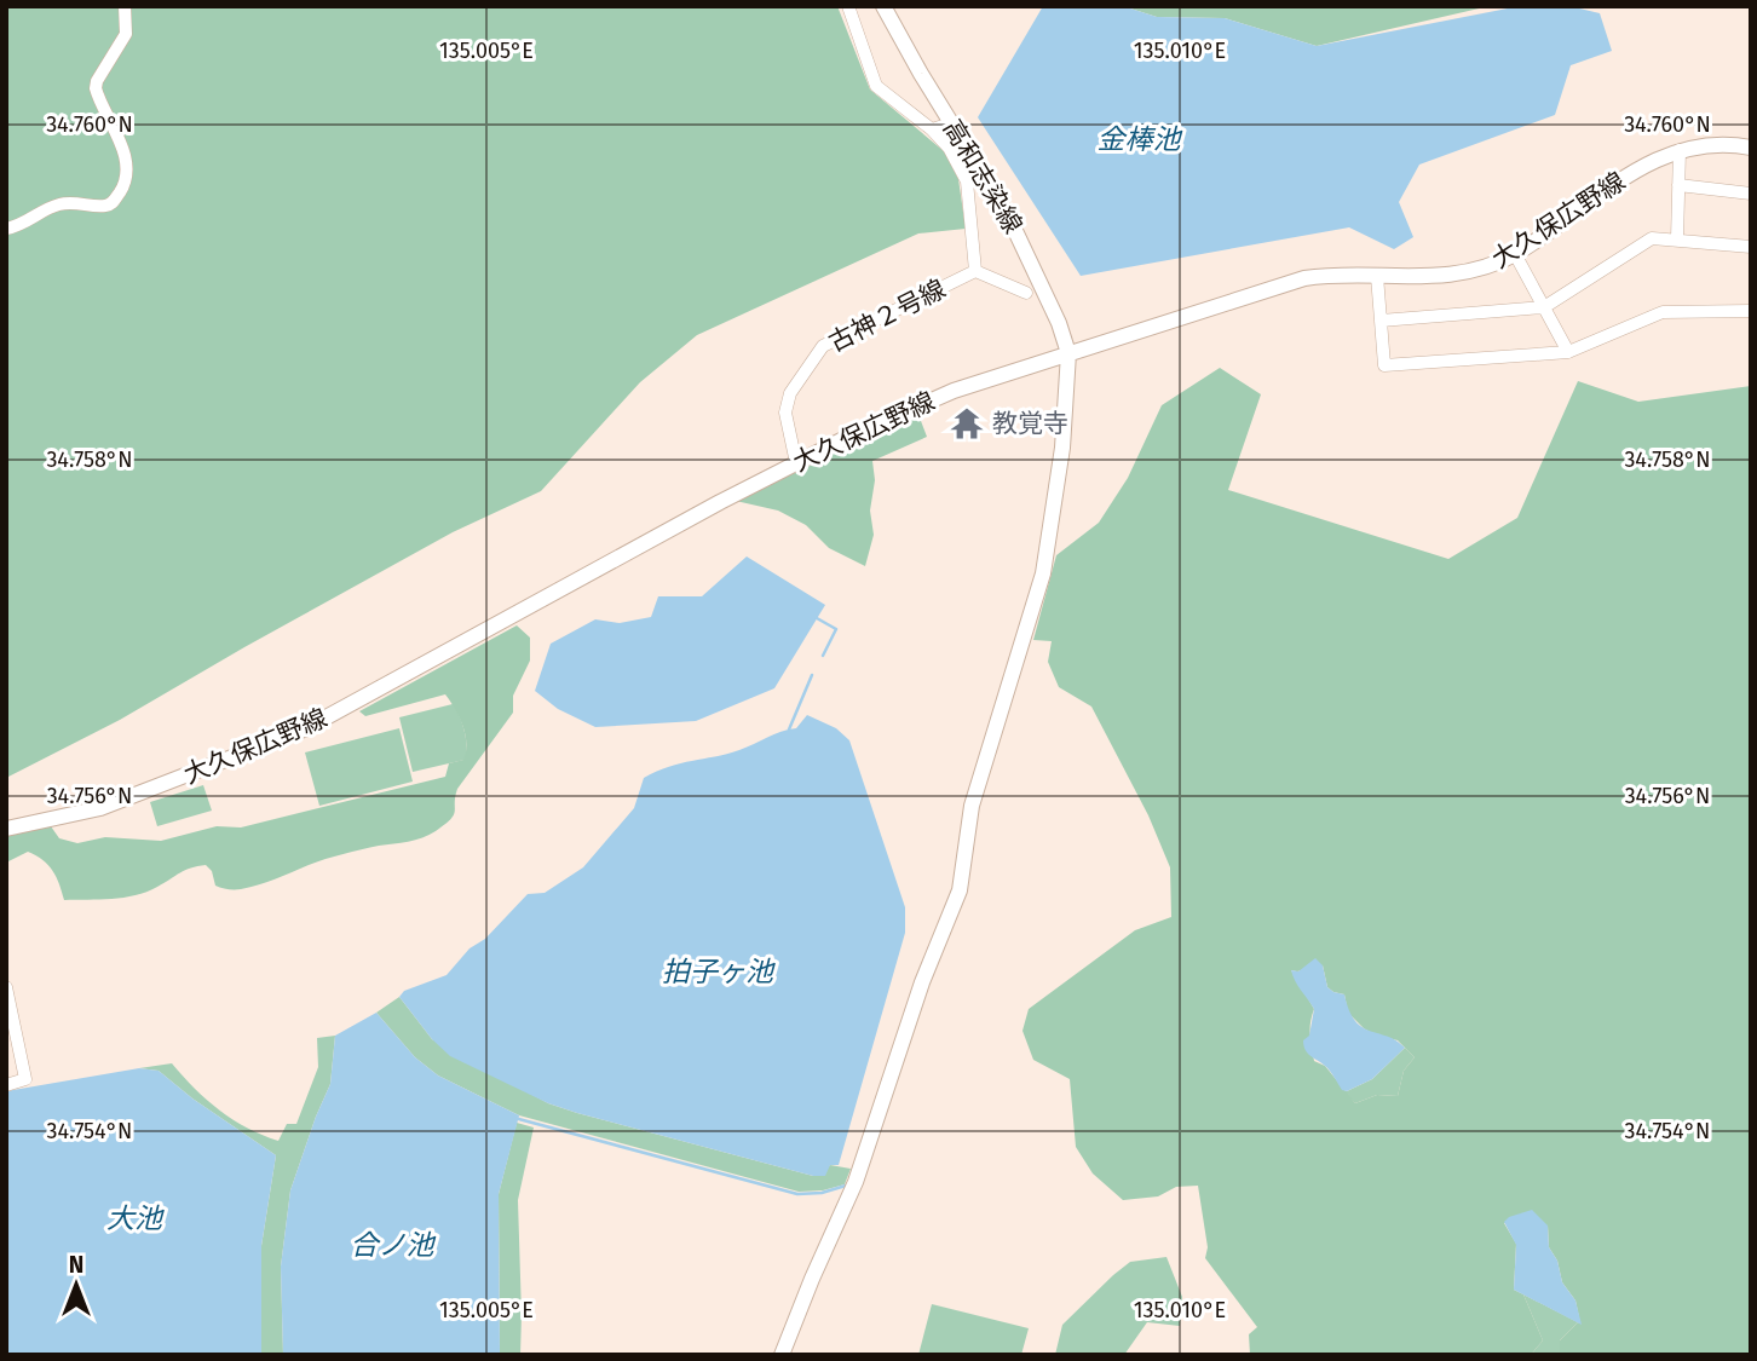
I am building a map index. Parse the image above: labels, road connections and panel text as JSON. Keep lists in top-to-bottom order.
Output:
{
  "streets": {
    "street": ["高和志染線", "大久保広野線", "古神２号線"]
  },
  "crossings": [
    ["高和志染線", "大久保広野線"],
    ["大久保広野線", "古神２号線"]
  ],
  "water": [
    "金棒池",
    "拍子ヶ池",
    "大池",
    "合ノ池"
  ],
  "places": {
    "temple": ["教覚寺"]
  },
  "north": "top",
  "coordinates": [
    "135.005°E",
    "135.010°E",
    "34.760°N",
    "34.758°N",
    "34.756°N",
    "34.754°N"
  ]
}
